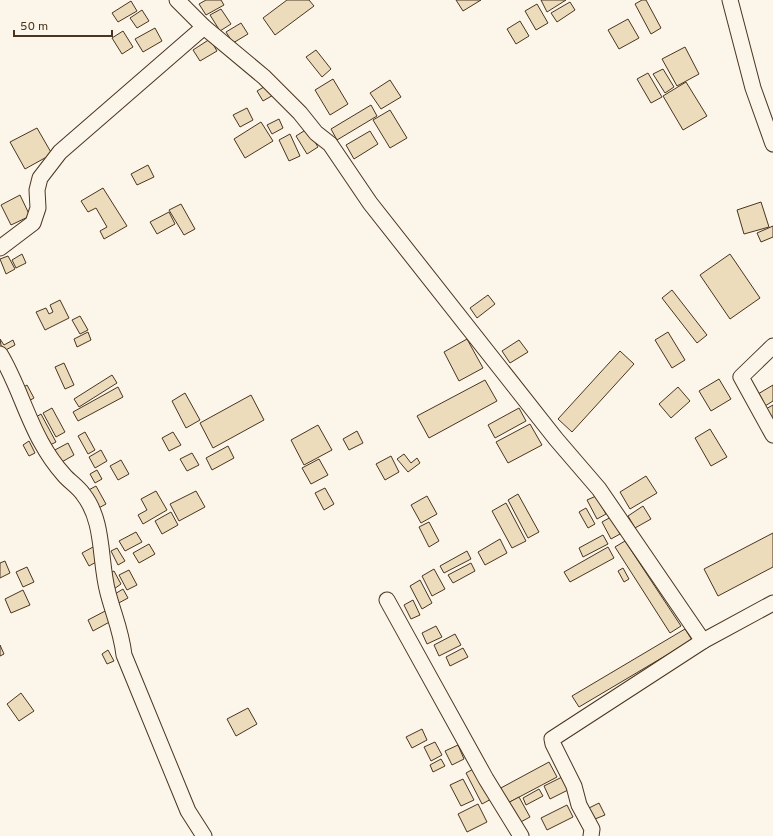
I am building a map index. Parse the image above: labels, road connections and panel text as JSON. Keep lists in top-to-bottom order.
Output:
{
  "scale_bar": "50 m"
}
